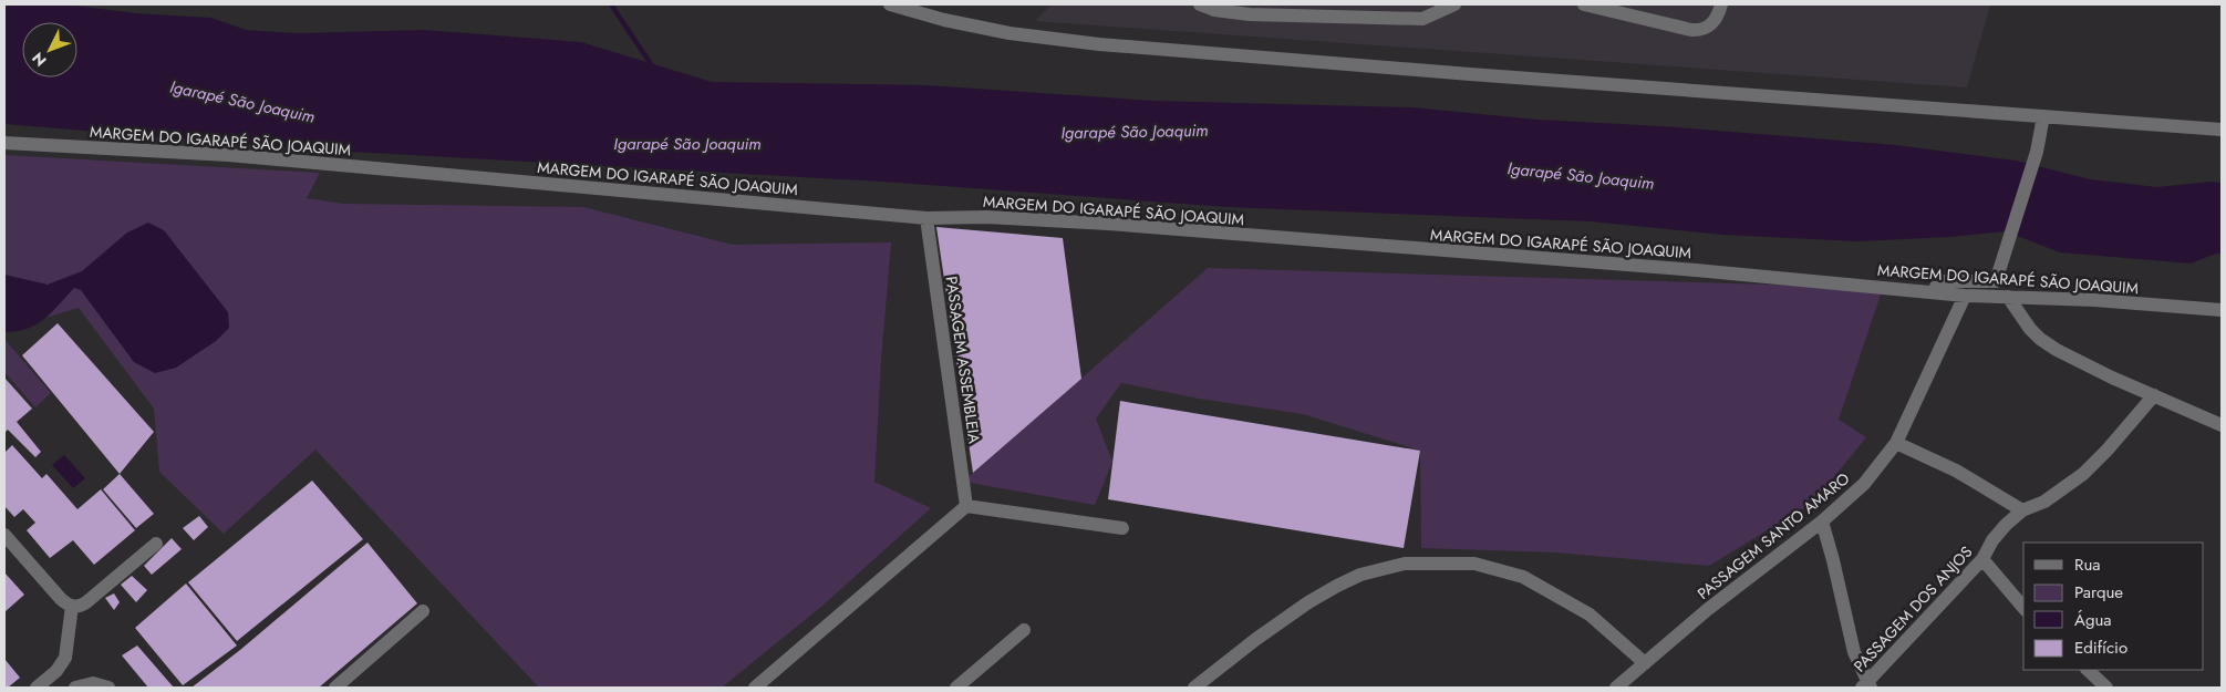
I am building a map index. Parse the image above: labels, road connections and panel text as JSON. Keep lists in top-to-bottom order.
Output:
{
  "streets": {
    "street": [
      "MARGEM DO IGARAPÉ SÃO JOAQUIM",
      "PASSAGEM ASSEMBLEIA",
      "PASSAGEM SANTO AMARO",
      "PASSAGEM DOS ANJOS"
    ]
  },
  "crossings": [
    ["MARGEM DO IGARAPÉ SÃO JOAQUIM", "PASSAGEM ASSEMBLEIA"],
    ["MARGEM DO IGARAPÉ SÃO JOAQUIM", "PASSAGEM SANTO AMARO"]
  ],
  "water": ["Igarapé São Joaquim"],
  "legend": [
    "Rua",
    "Parque",
    "Água",
    "Edifício"
  ],
  "north": "bottom left"
}
